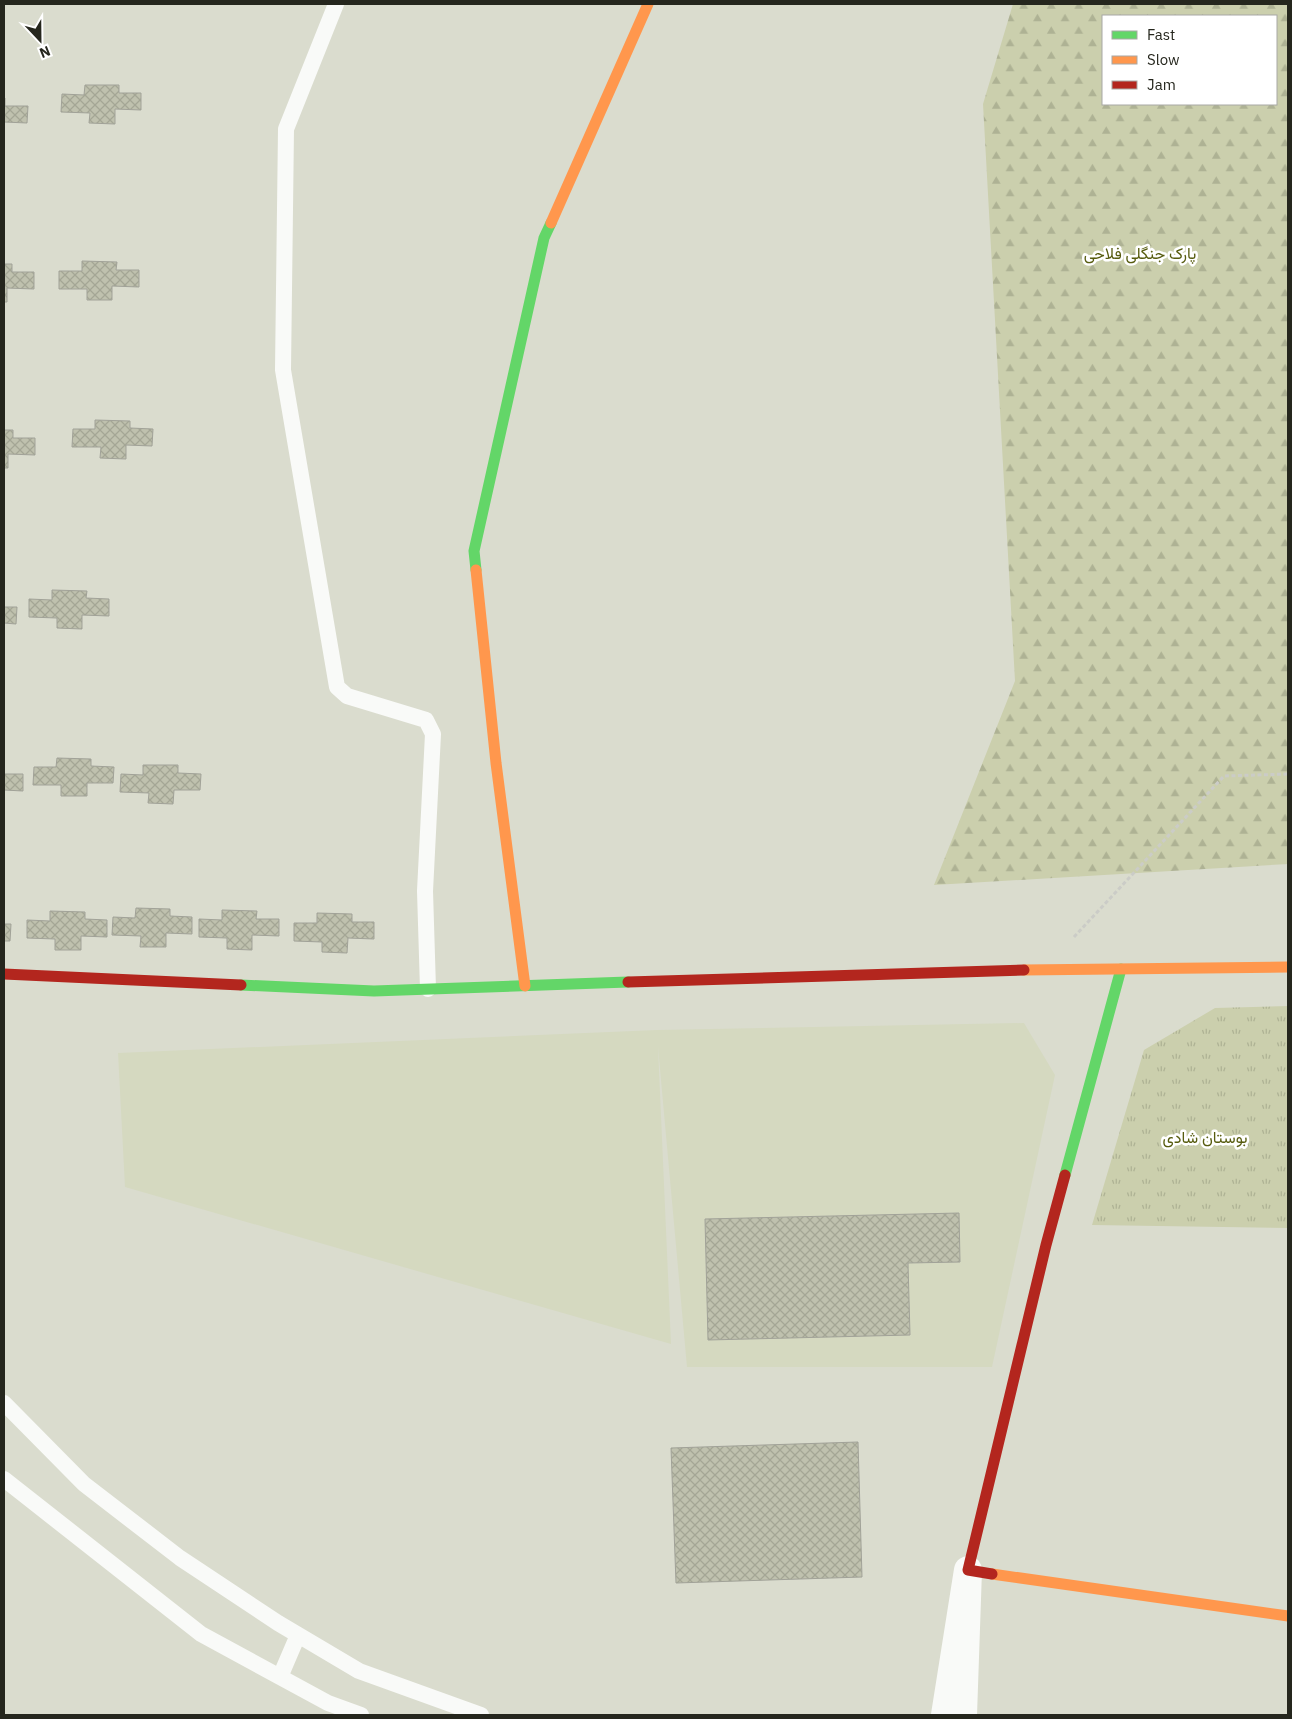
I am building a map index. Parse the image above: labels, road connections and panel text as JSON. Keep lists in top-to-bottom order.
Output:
{
  "parks": ["پارک جنگلی فلاحی", "بوستان شادی"],
  "legend": ["Fast", "Slow", "Jam"],
  "north": "bottom"
}
